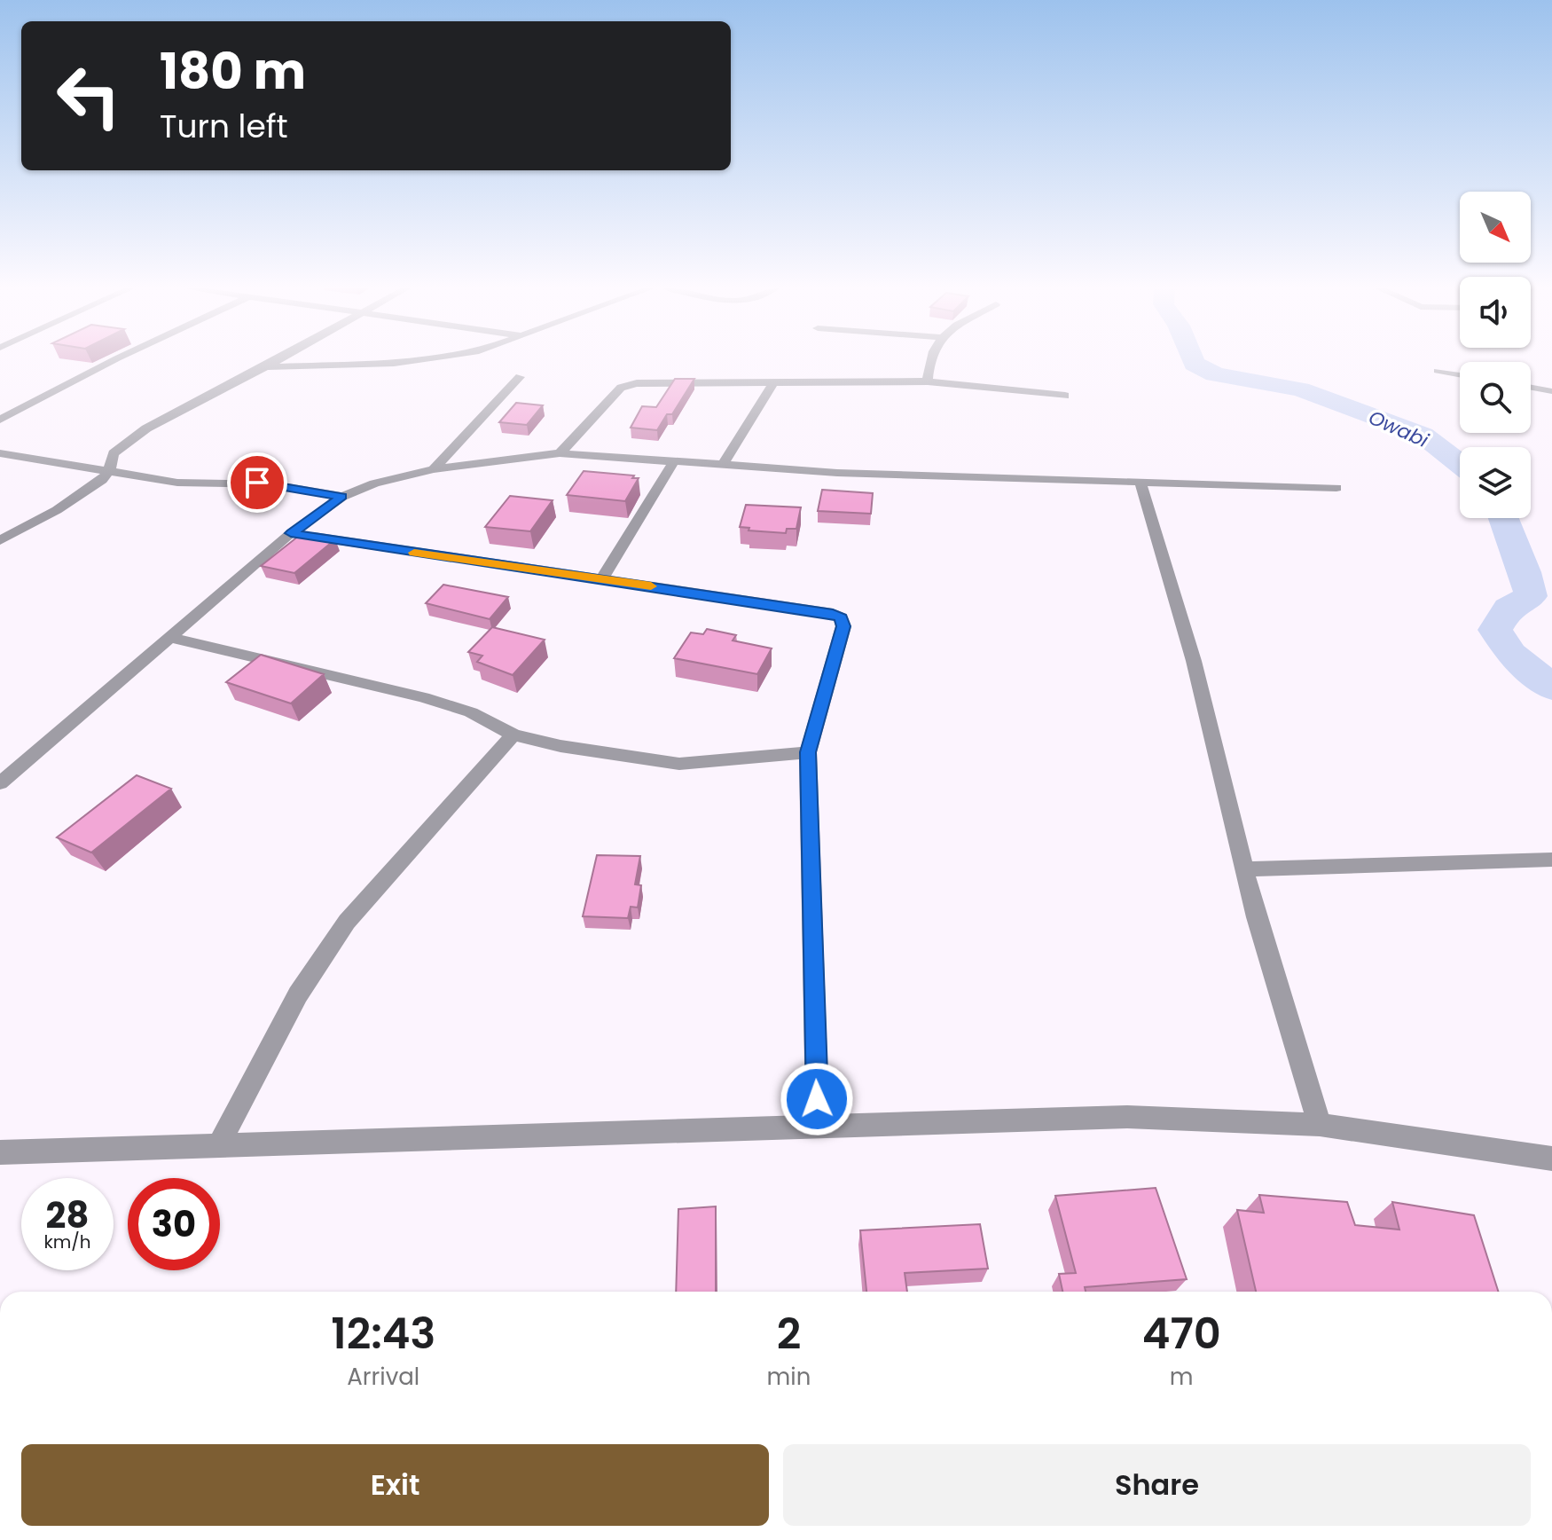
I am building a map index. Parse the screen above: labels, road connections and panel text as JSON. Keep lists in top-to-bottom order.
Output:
{
  "water": ["Owabi"],
  "north": "bottom right",
  "page": {
    "turn": ["180 m", "Turn left"],
    "speed": "28 km/h",
    "limit": "30",
    "eta": [
      "12:43",
      "Arrival",
      "2",
      "min",
      "470",
      "m"
    ],
    "buttons": ["Exit", "Share"]
  }
}
